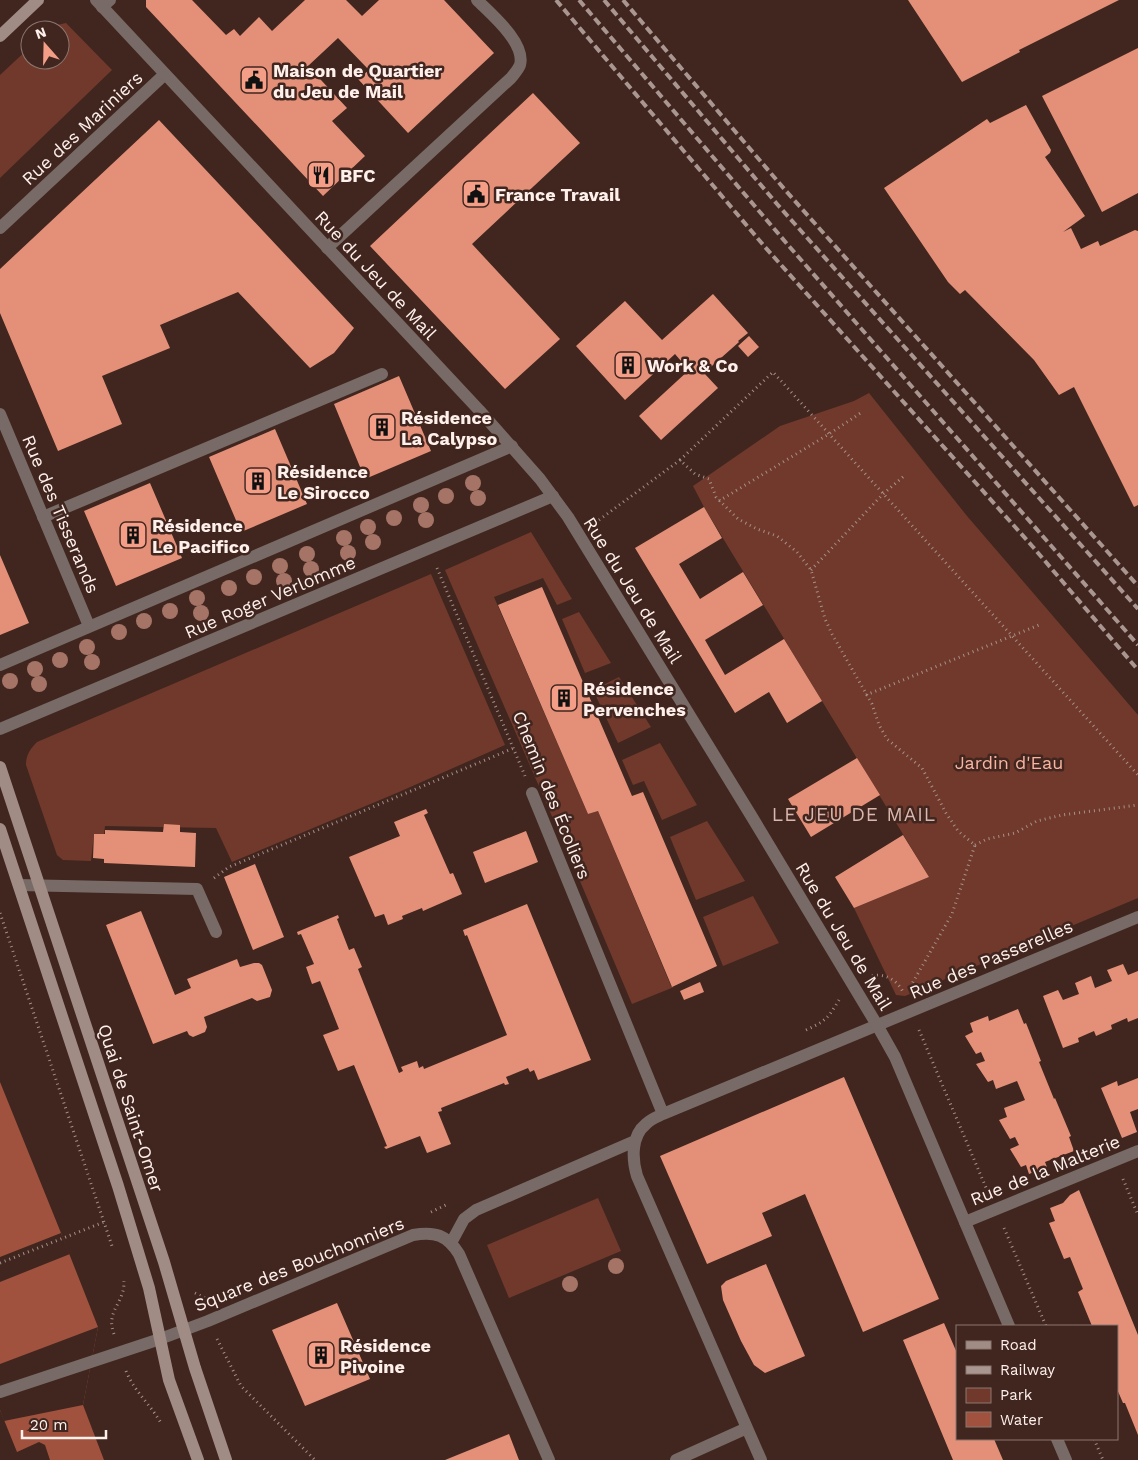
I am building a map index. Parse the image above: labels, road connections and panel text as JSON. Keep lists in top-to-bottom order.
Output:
{
  "streets": {
    "main road": ["Quai de Saint-Omer"],
    "street": [
      "Rue des Mariniers",
      "Rue du Jeu de Mail",
      "Rue des Tisserands",
      "Rue Roger Verlomme",
      "Chemin des Écoliers",
      "Rue des Passerelles",
      "Rue de la Malterie",
      "Square des Bouchonniers"
    ]
  },
  "crossings": [
    ["Rue des Mariniers", "Rue du Jeu de Mail"],
    ["Rue du Jeu de Mail", "Rue Roger Verlomme"],
    ["Rue du Jeu de Mail", "Rue des Passerelles"],
    ["Rue du Jeu de Mail", "Rue de la Malterie"],
    ["Chemin des Écoliers", "Rue des Passerelles"],
    ["Quai de Saint-Omer", "Square des Bouchonniers"]
  ],
  "districts": ["LE JEU DE MAIL"],
  "parks": ["Jardin d'Eau"],
  "places": {
    "public building": ["Maison de Quartier du Jeu de Mail", "France Travail"],
    "restaurant": ["BFC"],
    "building": [
      "Work & Co",
      "Résidence La Calypso",
      "Résidence Le Sirocco",
      "Résidence Le Pacifico",
      "Résidence Pervenches",
      "Résidence Pivoine"
    ]
  },
  "legend": [
    "Road",
    "Railway",
    "Park",
    "Water"
  ],
  "scale_bar": "20 m",
  "north": "top"
}
